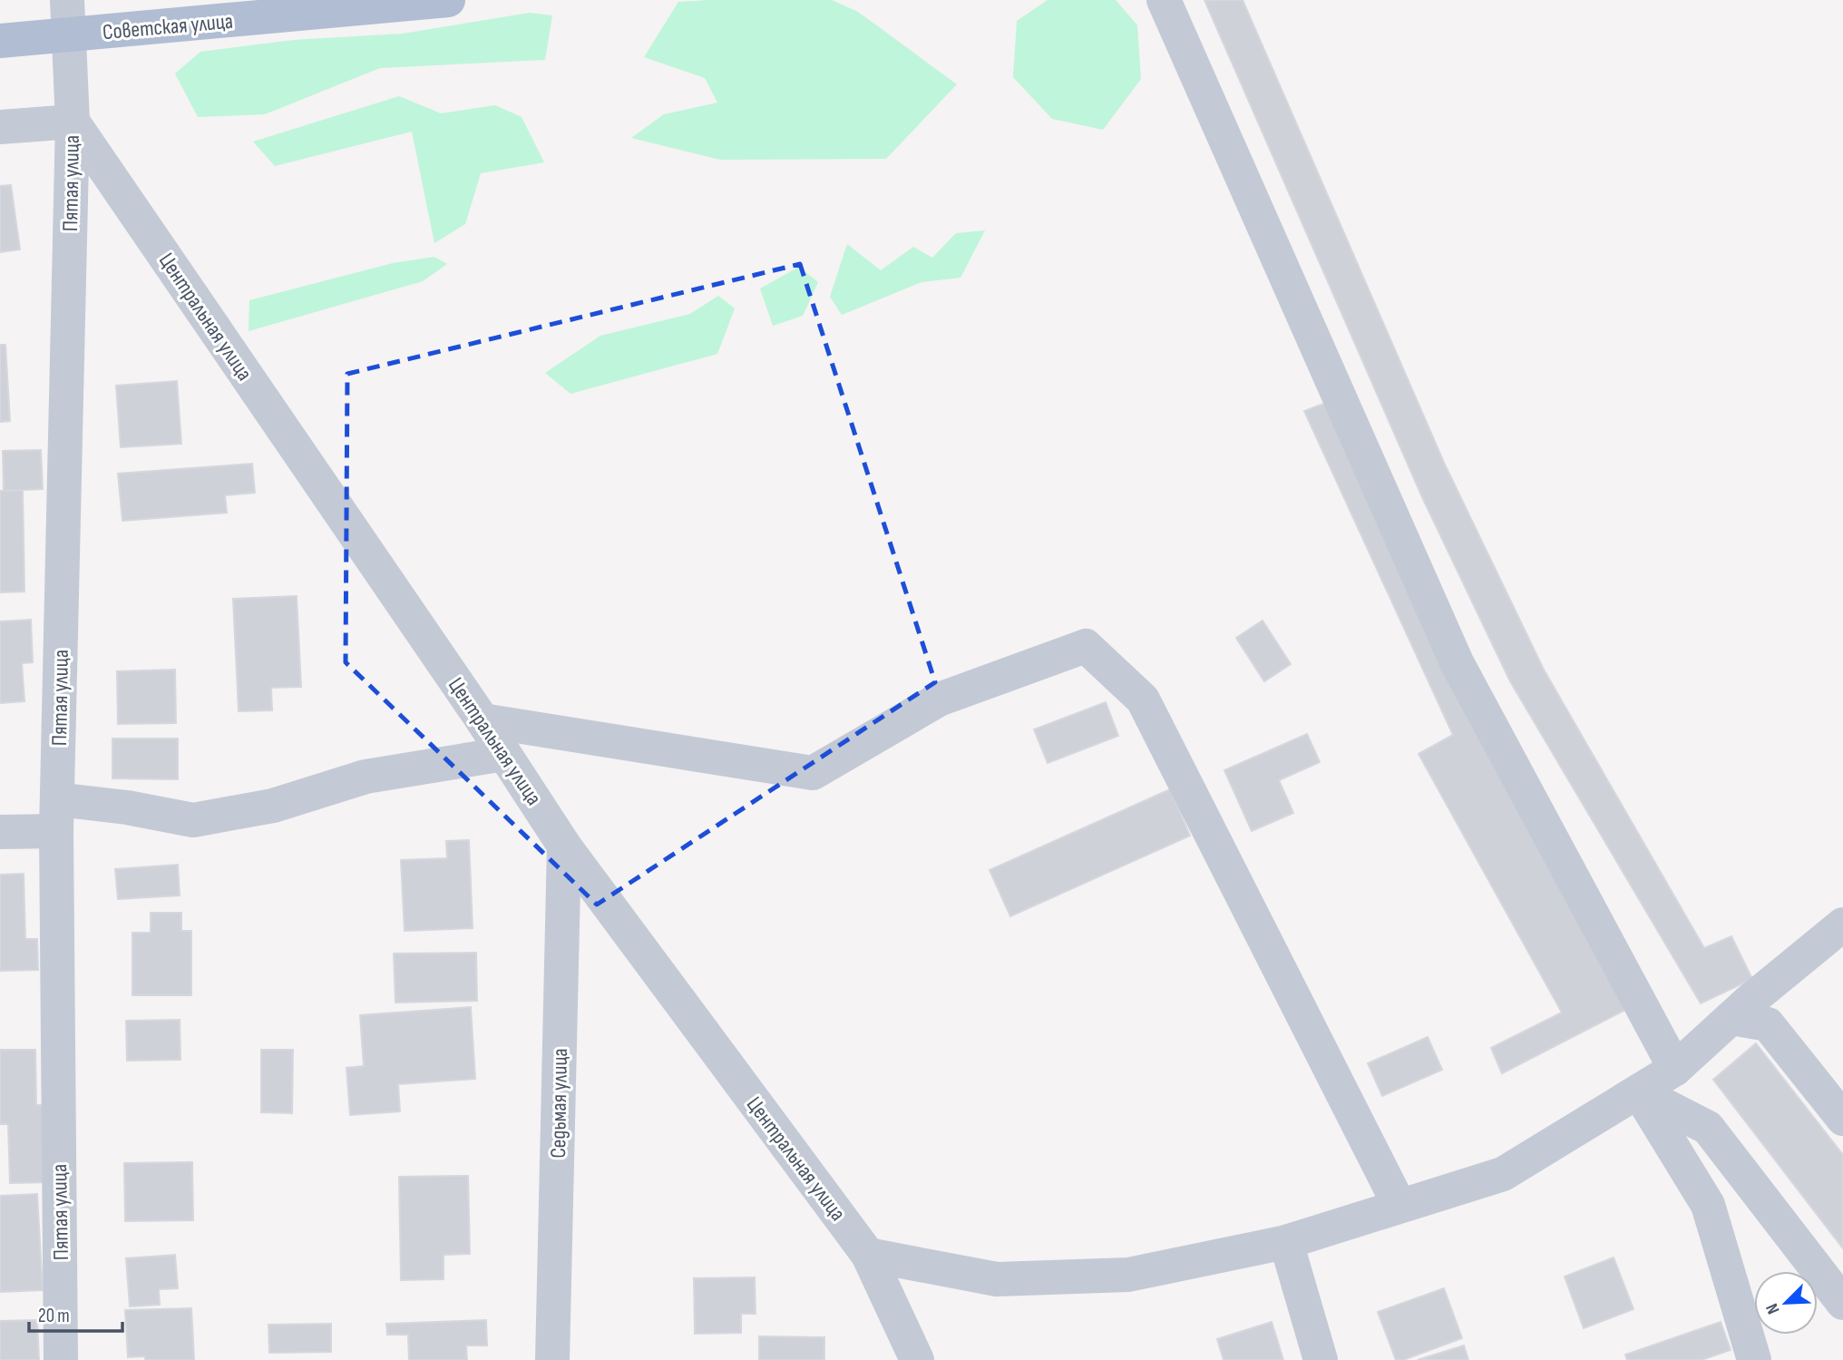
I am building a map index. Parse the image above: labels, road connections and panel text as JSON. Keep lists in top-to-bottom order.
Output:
{
  "streets": {
    "main road": ["Советская улица"],
    "street": ["Пятая улица", "Центральная улица", "Седьмая улица"]
  },
  "crossings": [
    ["Советская улица", "Пятая улица"],
    ["Пятая улица", "Центральная улица"],
    ["Центральная улица", "Седьмая улица"]
  ],
  "scale_bar": "20 m",
  "north": "bottom left"
}
